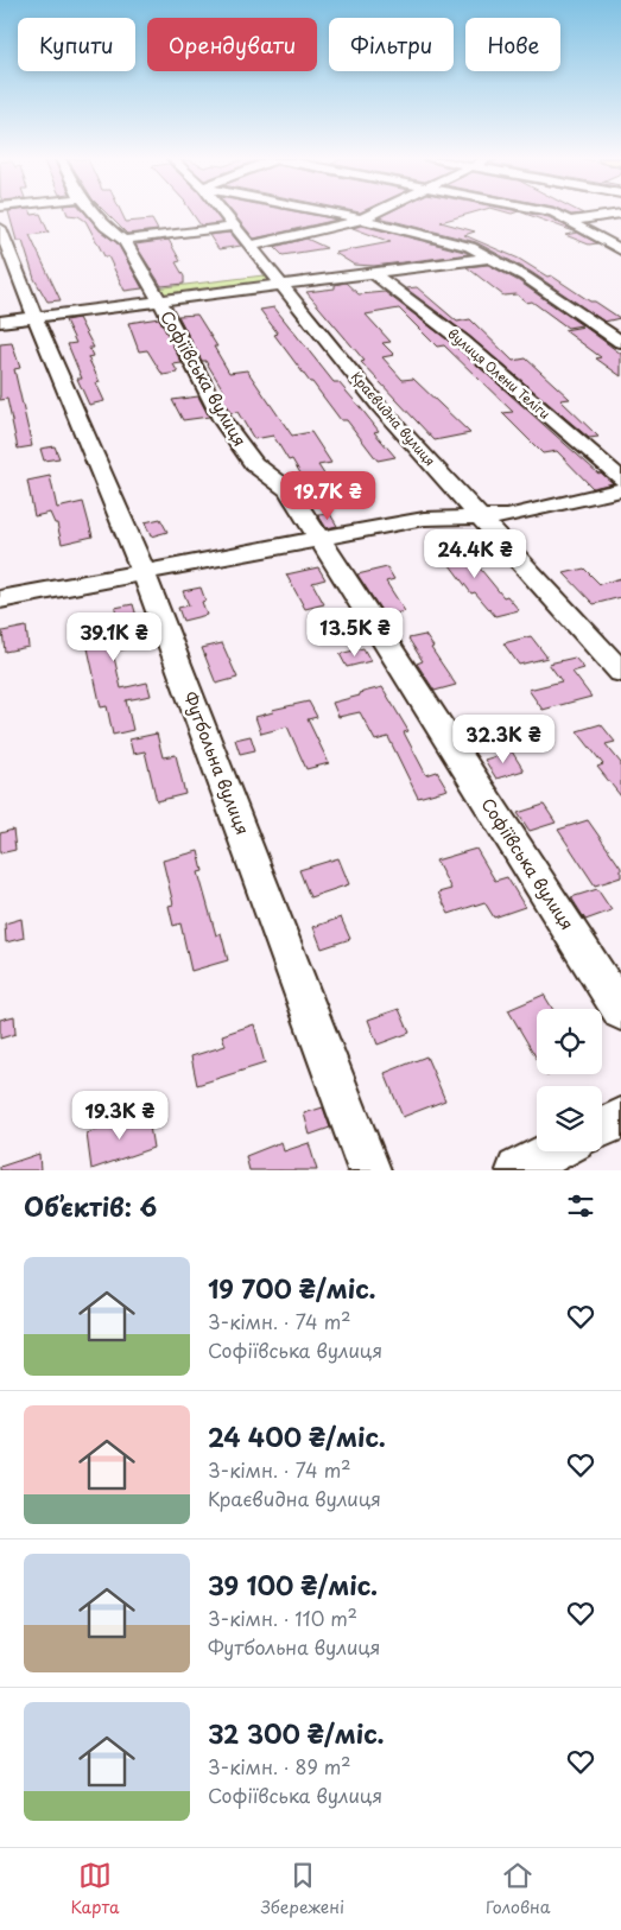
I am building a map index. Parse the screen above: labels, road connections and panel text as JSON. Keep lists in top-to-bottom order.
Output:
{
  "streets": {
    "street": [
      "вулиця Олени Теліги",
      "Софіївська вулиця",
      "Краєвидна вулиця",
      "Футбольна вулиця"
    ]
  },
  "page": {
    "chip": [
      "Купити",
      "Орендувати",
      "Фільтри",
      "Нове"
    ],
    "price": [
      "19.7K ₴",
      "24.4K ₴",
      "13.5K ₴",
      "39.1K ₴",
      "32.3K ₴",
      "19.3K ₴"
    ],
    "heading": "Об’єктів: 6",
    "list": [
      {
        "name": "19 700 ₴/міс.",
        "note": "3-кімн. · 74 m² · Софіївська вулиця"
      },
      {
        "name": "24 400 ₴/міс.",
        "note": "3-кімн. · 74 m² · Краєвидна вулиця"
      },
      {
        "name": "39 100 ₴/міс.",
        "note": "3-кімн. · 110 m² · Футбольна вулиця"
      },
      {
        "name": "32 300 ₴/міс.",
        "note": "3-кімн. · 89 m² · Софіївська вулиця"
      }
    ],
    "tabs": ["Карта", "Збережені", "Головна"]
  }
}
